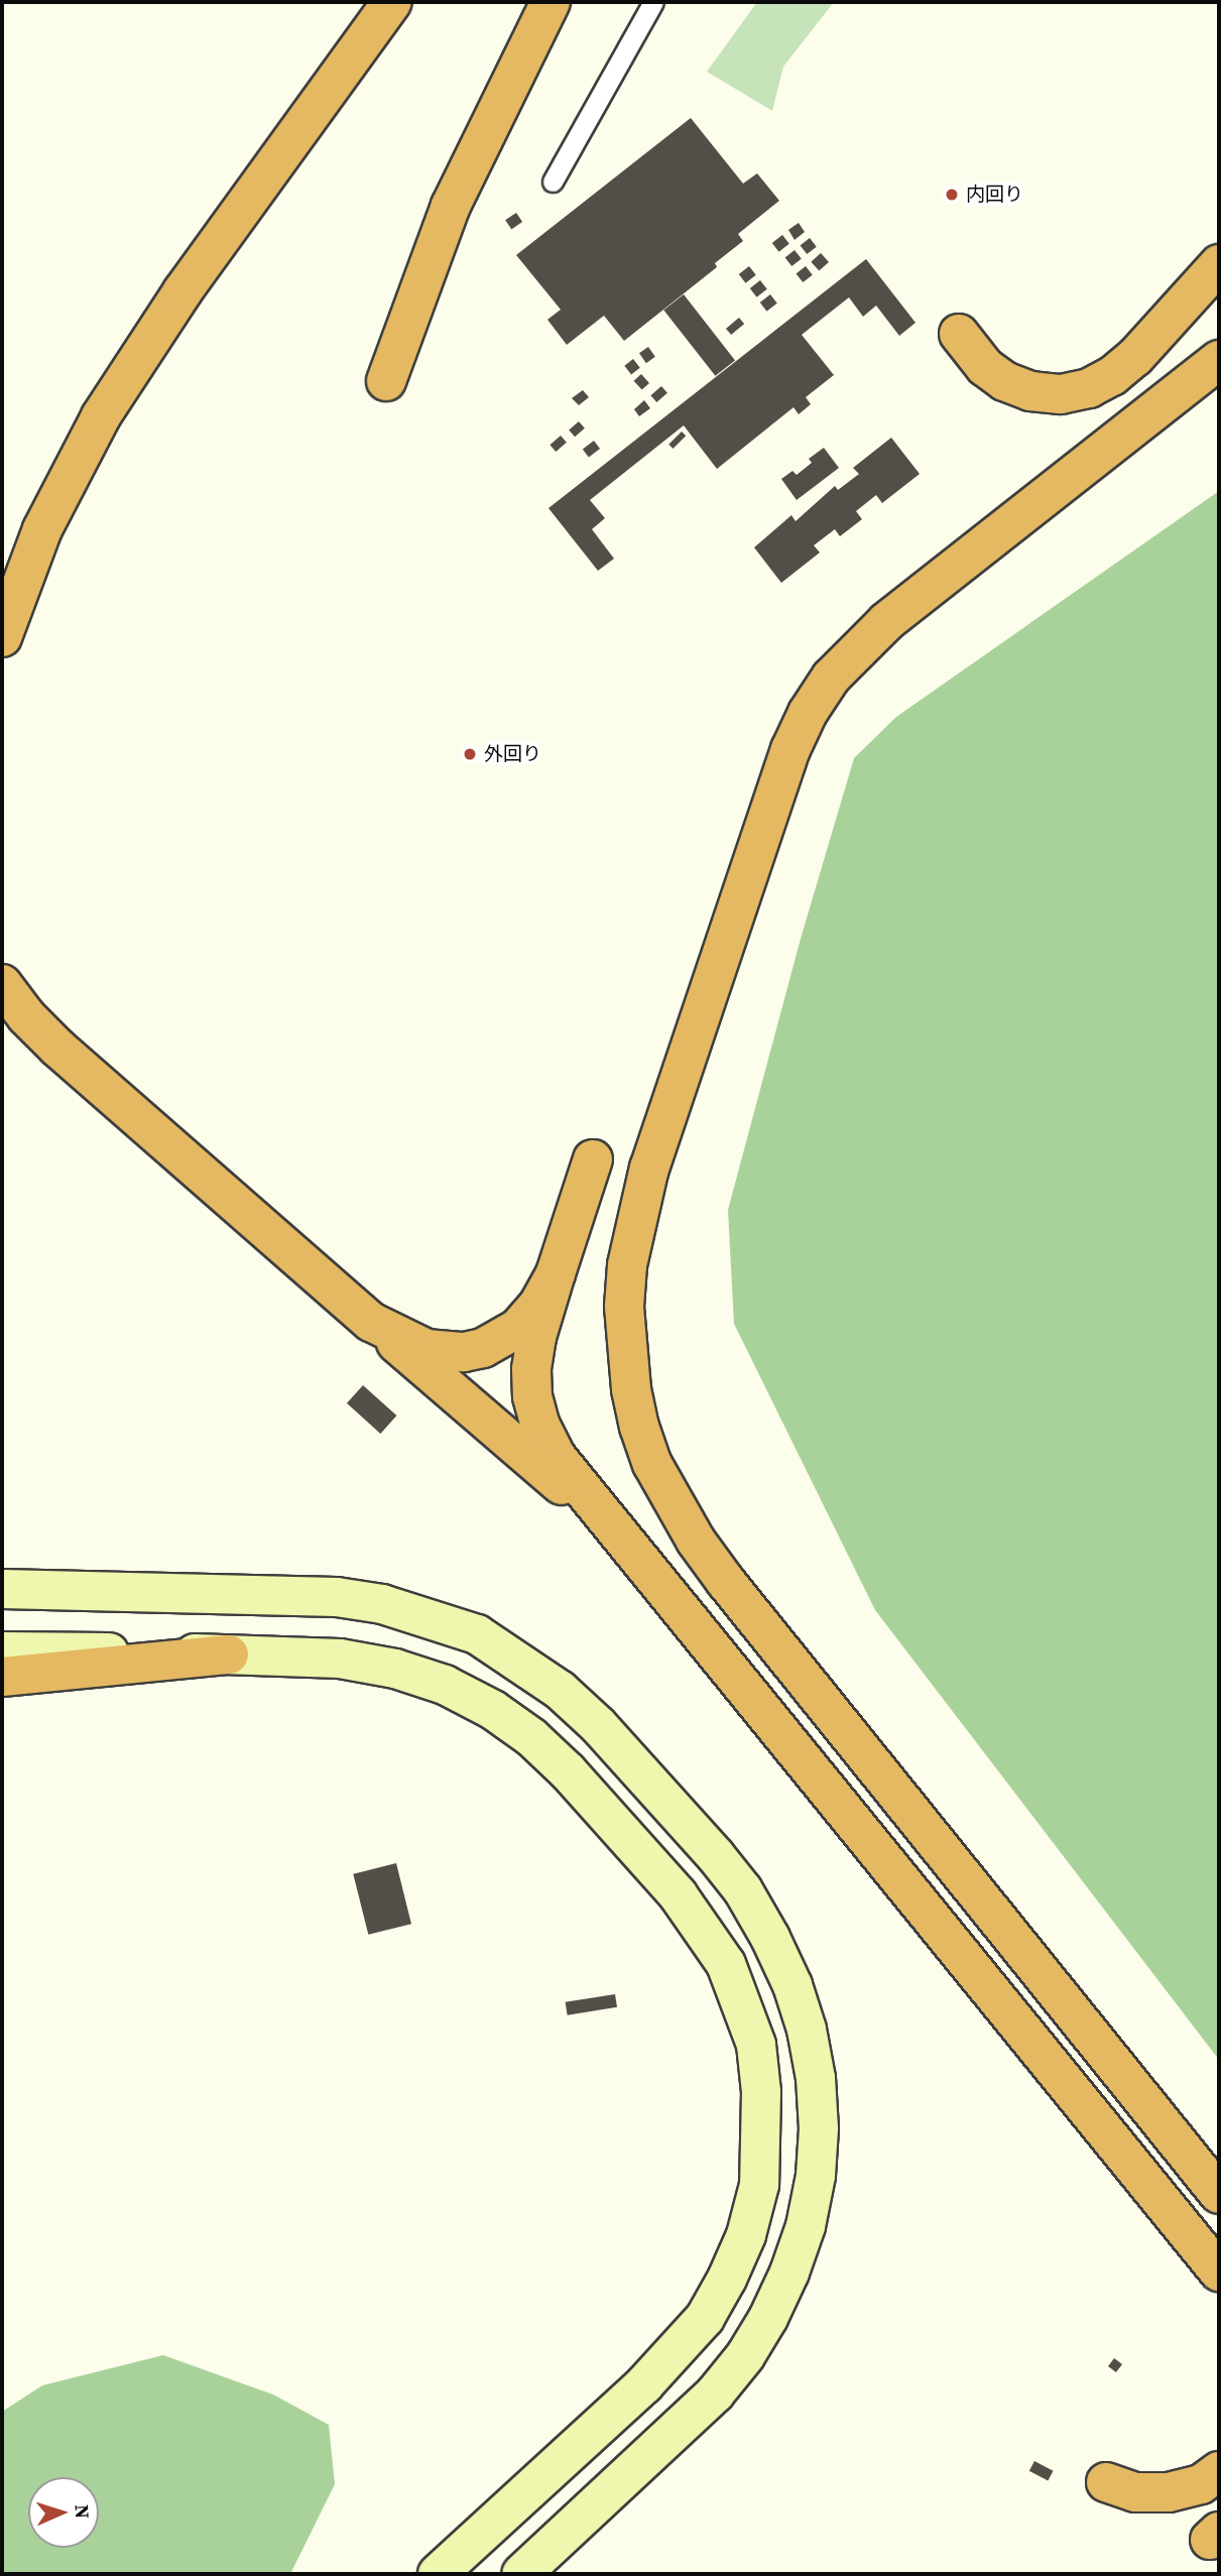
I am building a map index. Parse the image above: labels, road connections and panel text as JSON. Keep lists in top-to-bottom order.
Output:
{
  "places": ["内回り", "外回り"],
  "north": "right"
}
